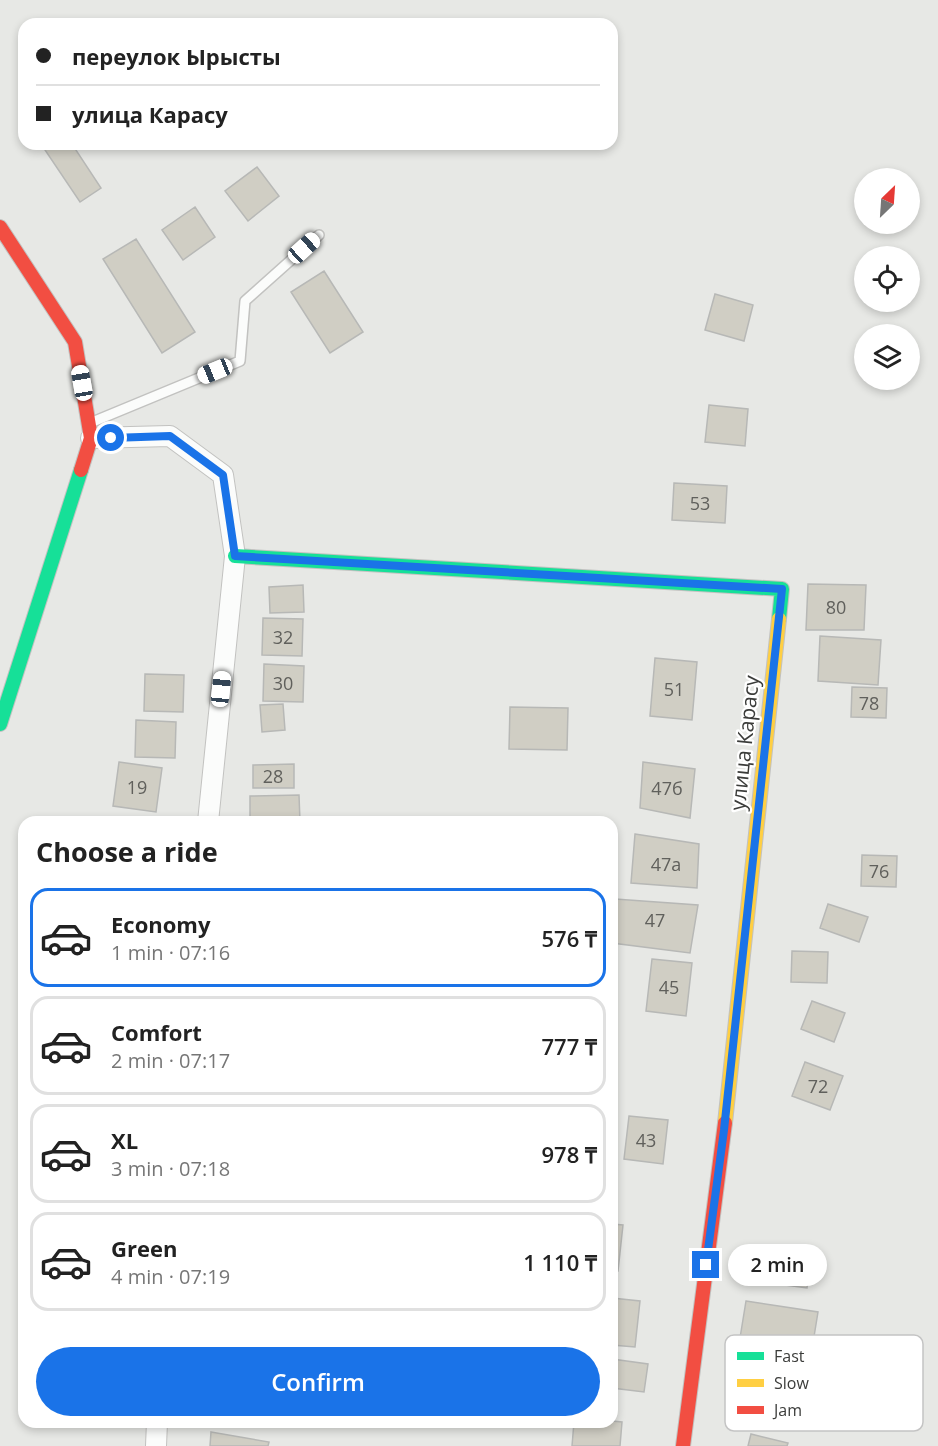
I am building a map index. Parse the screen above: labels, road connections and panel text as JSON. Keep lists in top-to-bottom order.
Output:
{
  "streets": {
    "street": ["улица Карасу"]
  },
  "house_numbers": [
    "53",
    "80",
    "32",
    "30",
    "51",
    "78",
    "28",
    "19",
    "47б",
    "47а",
    "76",
    "47",
    "45",
    "72",
    "43"
  ],
  "legend": ["Fast", "Slow", "Jam"],
  "north": "top right",
  "page": {
    "banner": ["переулок Ырысты", "улица Карасу"],
    "heading": "Choose a ride",
    "list": [
      {
        "name": "Economy",
        "note": "1 min · 07:16",
        "value": "576 ₸"
      },
      {
        "name": "Comfort",
        "note": "2 min · 07:17",
        "value": "777 ₸"
      },
      {
        "name": "XL",
        "note": "3 min · 07:18",
        "value": "978 ₸"
      },
      {
        "name": "Green",
        "note": "4 min · 07:19",
        "value": "1 110 ₸"
      }
    ],
    "bubble": "2 min",
    "buttons": "Confirm"
  }
}
